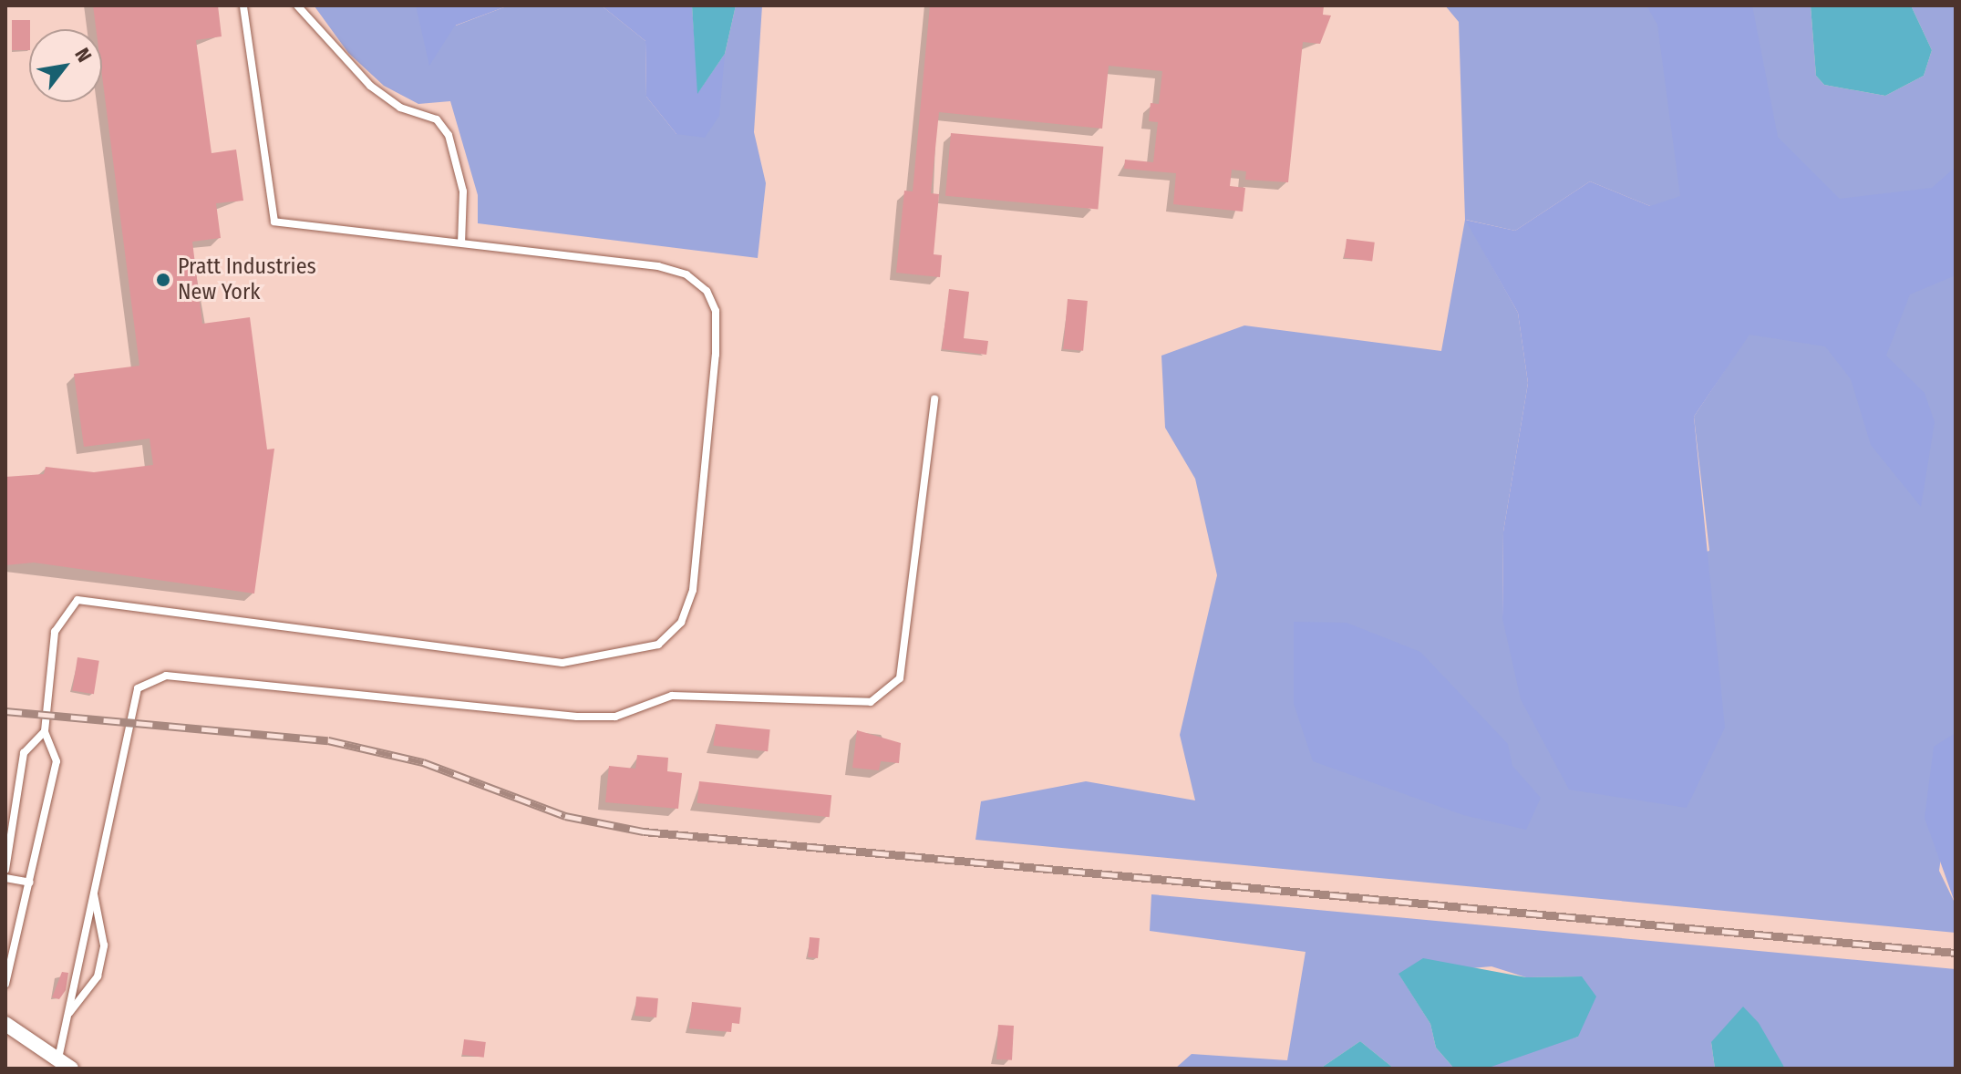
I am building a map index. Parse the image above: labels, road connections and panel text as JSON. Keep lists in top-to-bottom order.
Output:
{
  "places": ["Pratt Industries New York"],
  "north": "top right"
}
